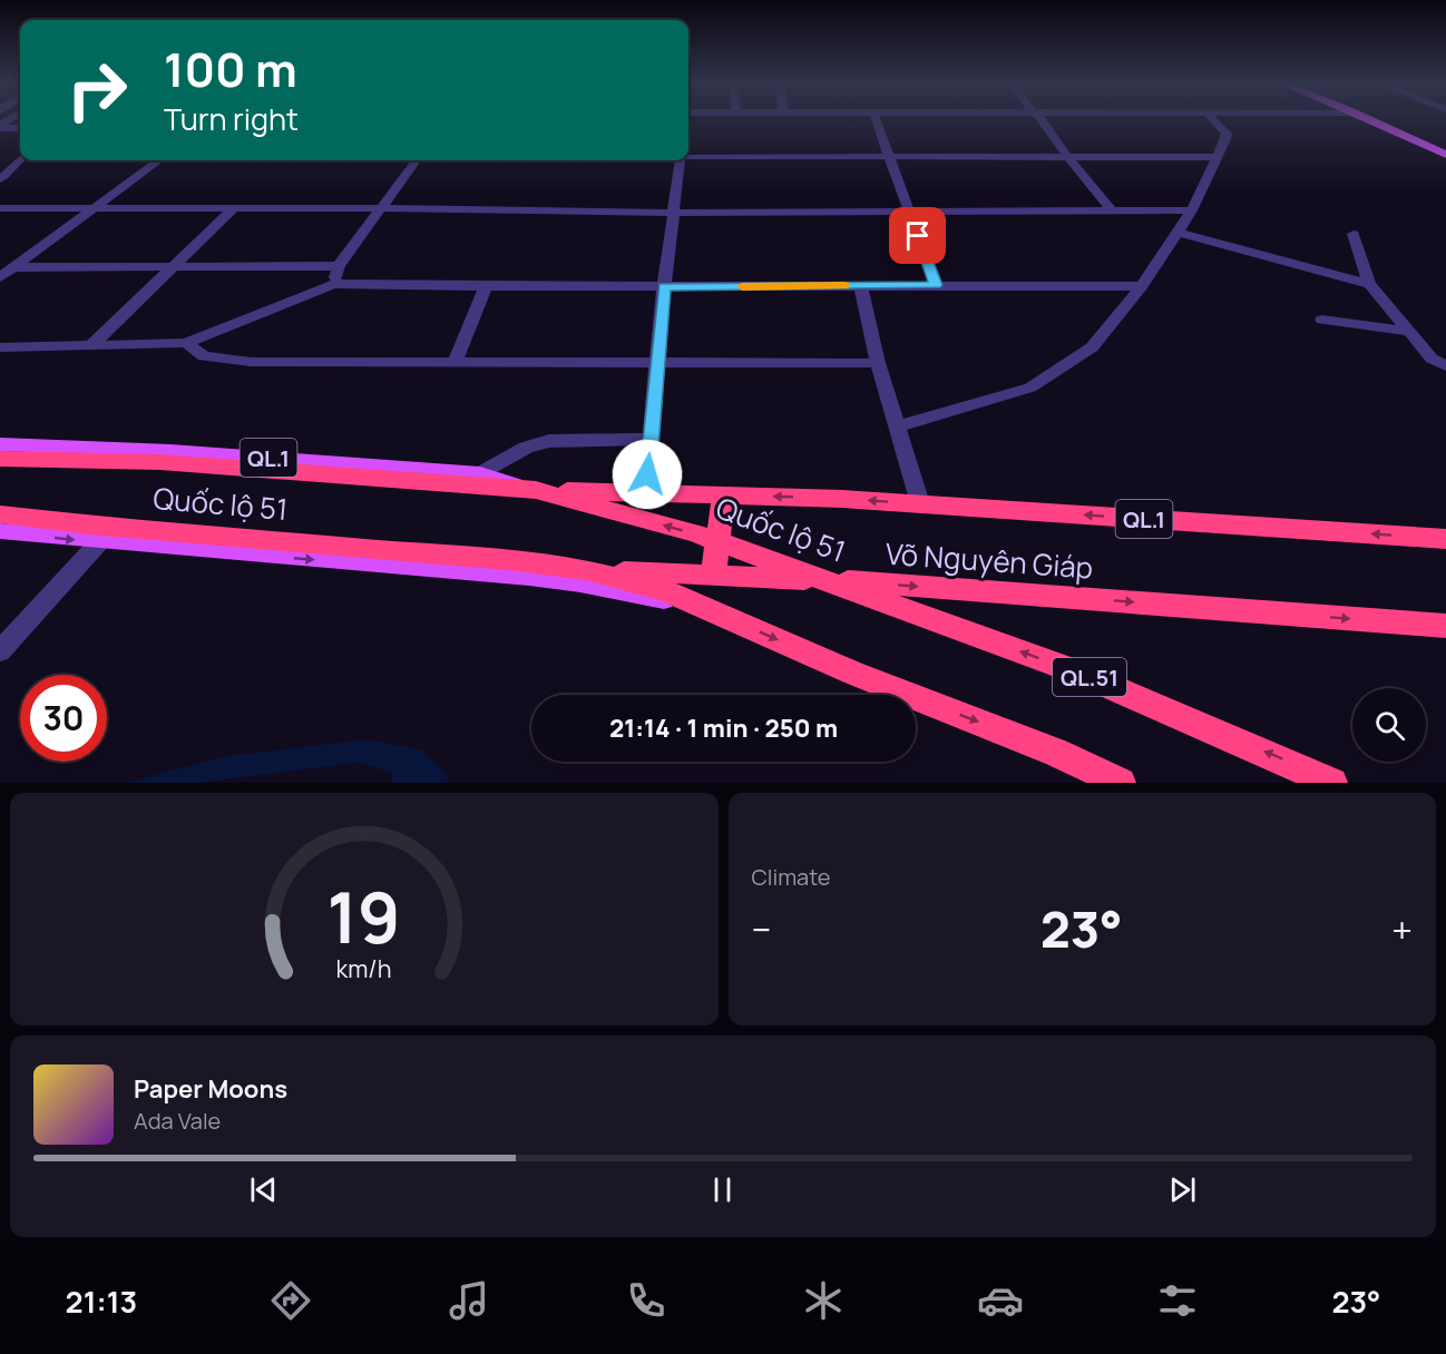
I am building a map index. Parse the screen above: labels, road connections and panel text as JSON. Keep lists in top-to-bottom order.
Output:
{
  "streets": {
    "highway": [
      "QL.1",
      "Quốc lộ 51",
      "Võ Nguyên Giáp",
      "QL.51"
    ]
  },
  "crossings": [
    ["Quốc lộ 51", "Võ Nguyên Giáp"]
  ],
  "page": {
    "turn": ["100 m", "Turn right"],
    "limit": "30",
    "trip": "21:14 · 1 min · 250 m",
    "tile": "Climate",
    "heat": ["−", "23°", "+"],
    "song": ["Paper Moons", "Ada Vale"],
    "tabs": ["21:13", "23°"],
    "gauge": ["19", "km/h"]
  }
}
